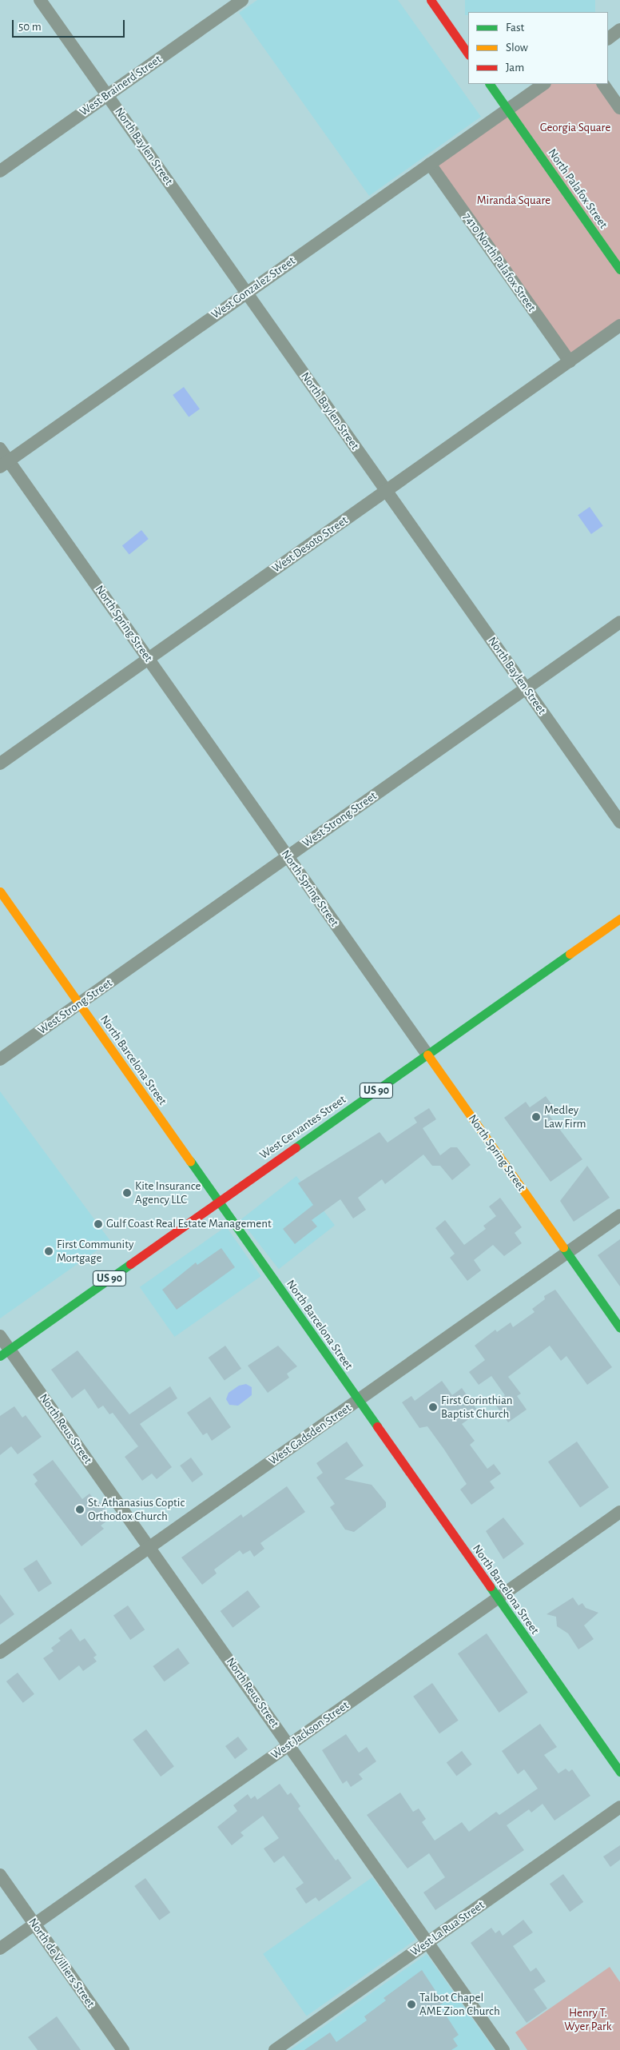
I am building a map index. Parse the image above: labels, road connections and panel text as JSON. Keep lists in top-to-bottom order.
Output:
{
  "streets": {
    "street": [
      "West Brainerd Street",
      "North Baylen Street",
      "North Palafox Street",
      "7410 North Palafox Street",
      "West Gonzalez Street",
      "West Desoto Street",
      "North Spring Street",
      "West Strong Street",
      "North Barcelona Street",
      "US 90",
      "West Cervantes Street",
      "North Reus Street",
      "West Gadsden Street",
      "West Jackson Street",
      "West La Rua Street",
      "North de Villiers Street"
    ]
  },
  "crossings": [
    ["West Brainerd Street", "North Baylen Street"],
    ["North Baylen Street", "West Gonzalez Street"],
    ["North Baylen Street", "West Desoto Street"],
    ["North Baylen Street", "West Strong Street"],
    ["North Palafox Street", "West Gonzalez Street"],
    ["7410 North Palafox Street", "West Gonzalez Street"],
    ["7410 North Palafox Street", "West Desoto Street"],
    ["West Gonzalez Street", "North Spring Street"],
    ["West Desoto Street", "North Spring Street"],
    ["North Spring Street", "West Strong Street"],
    ["North Spring Street", "West Cervantes Street"],
    ["North Spring Street", "West Gadsden Street"],
    ["West Strong Street", "North Barcelona Street"],
    ["North Barcelona Street", "West Cervantes Street"],
    ["North Barcelona Street", "West Gadsden Street"],
    ["North Barcelona Street", "West Jackson Street"],
    ["West Cervantes Street", "North Reus Street"],
    ["North Reus Street", "West Gadsden Street"],
    ["North Reus Street", "West Jackson Street"],
    ["North Reus Street", "West La Rua Street"],
    ["West Jackson Street", "North de Villiers Street"]
  ],
  "parks": ["Georgia Square", "Miranda Square", "Henry T. Wyer Park"],
  "places": [
    "Medley Law Firm",
    "Kite Insurance Agency LLC",
    "Gulf Coast Real Estate Management",
    "First Community Mortgage",
    "First Corinthian Baptist Church",
    "St. Athanasius Coptic Orthodox Church",
    "Talbot Chapel AME Zion Church"
  ],
  "legend": ["Fast", "Slow", "Jam"],
  "scale_bar": "50 m"
}
